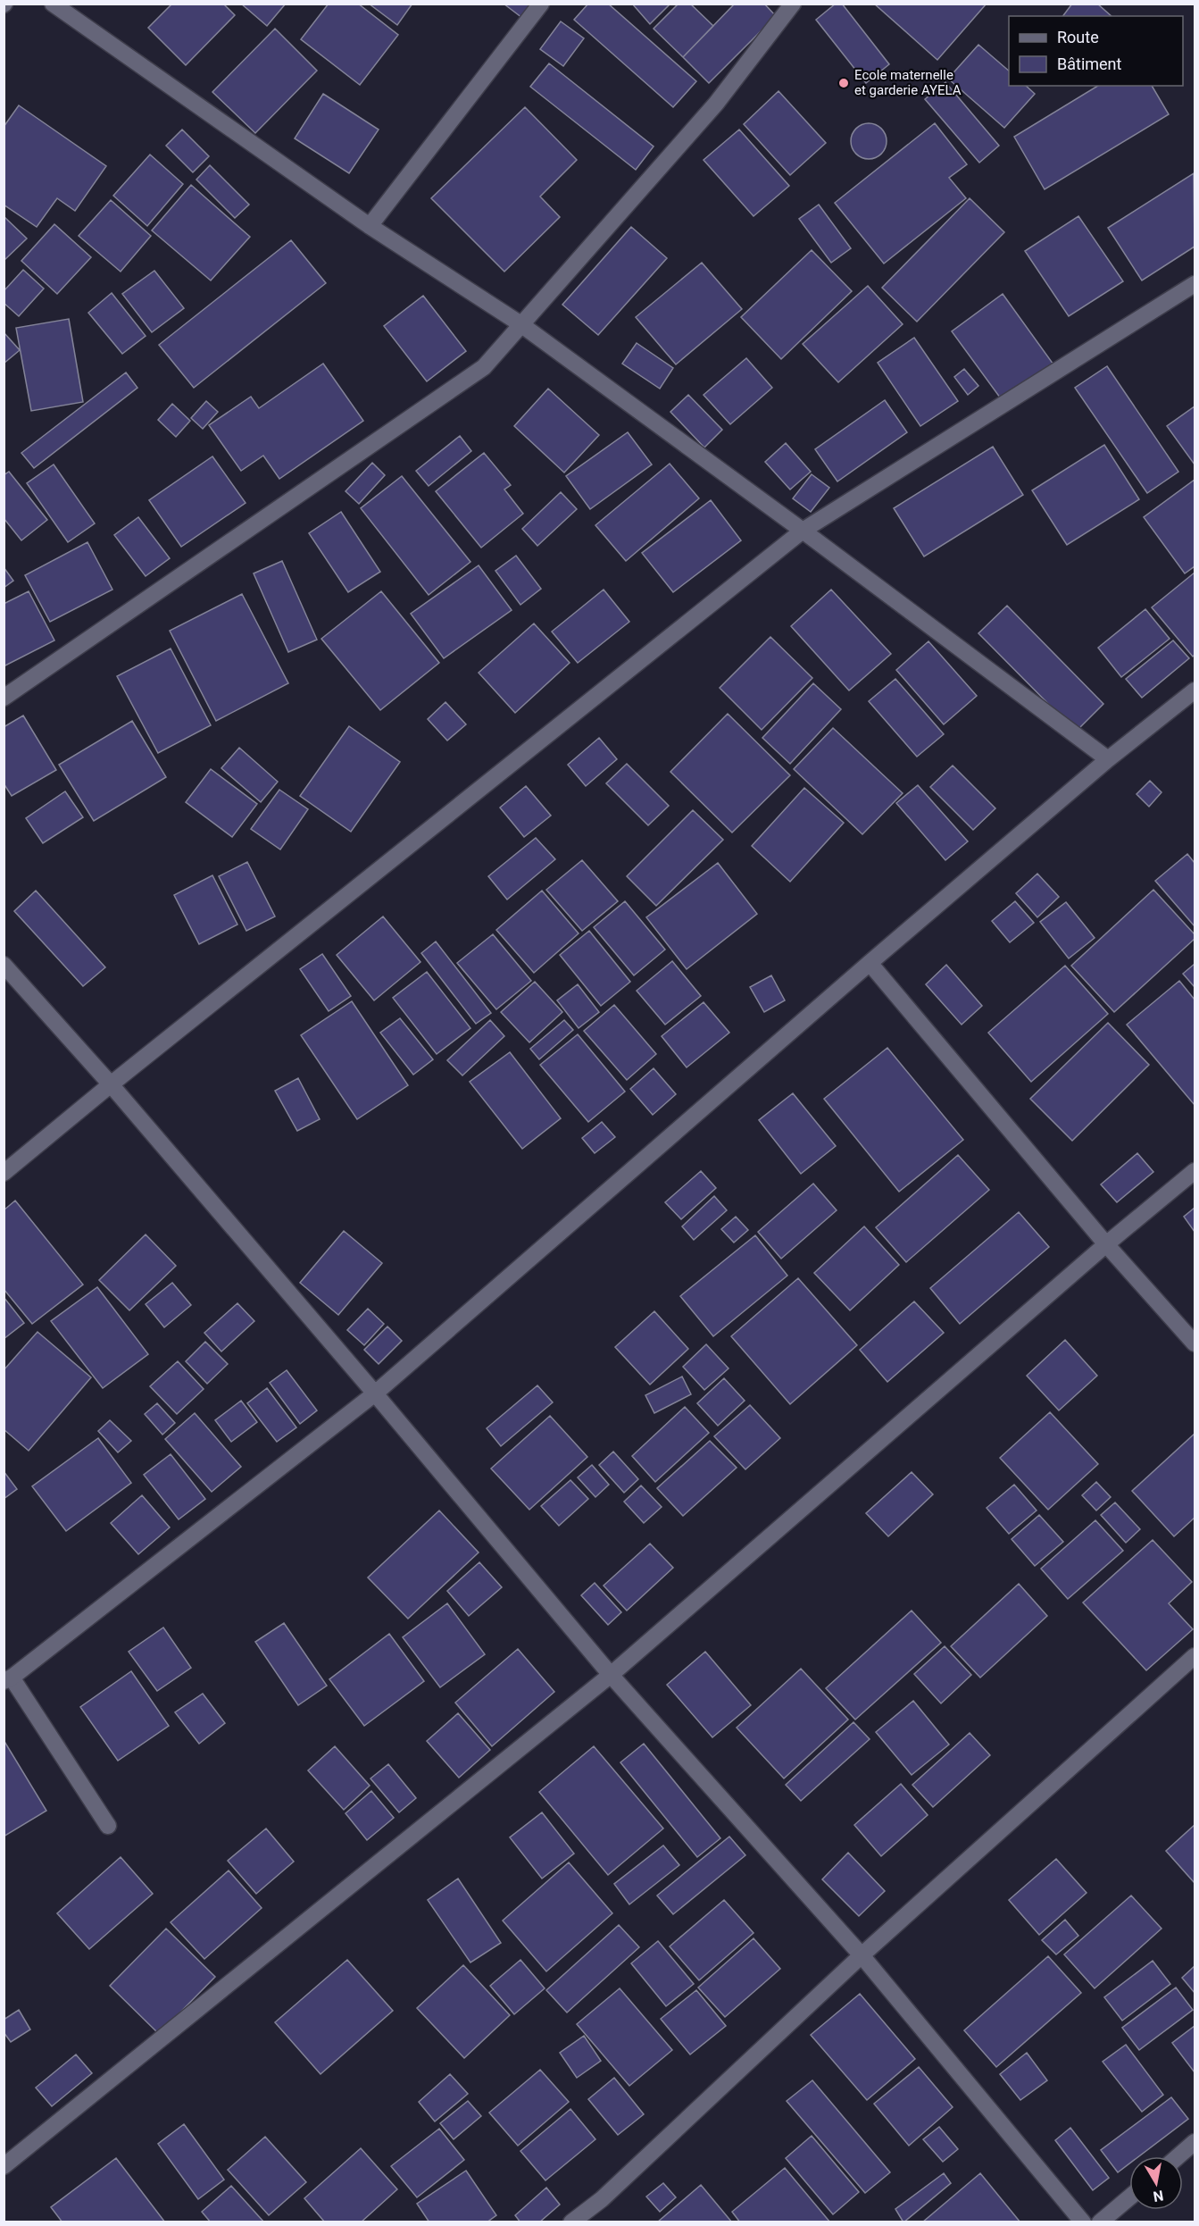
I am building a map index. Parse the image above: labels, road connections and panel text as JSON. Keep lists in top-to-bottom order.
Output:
{
  "places": ["Ecole maternelle et garderie AYELA"],
  "legend": ["Route", "Bâtiment"],
  "north": "bottom"
}
